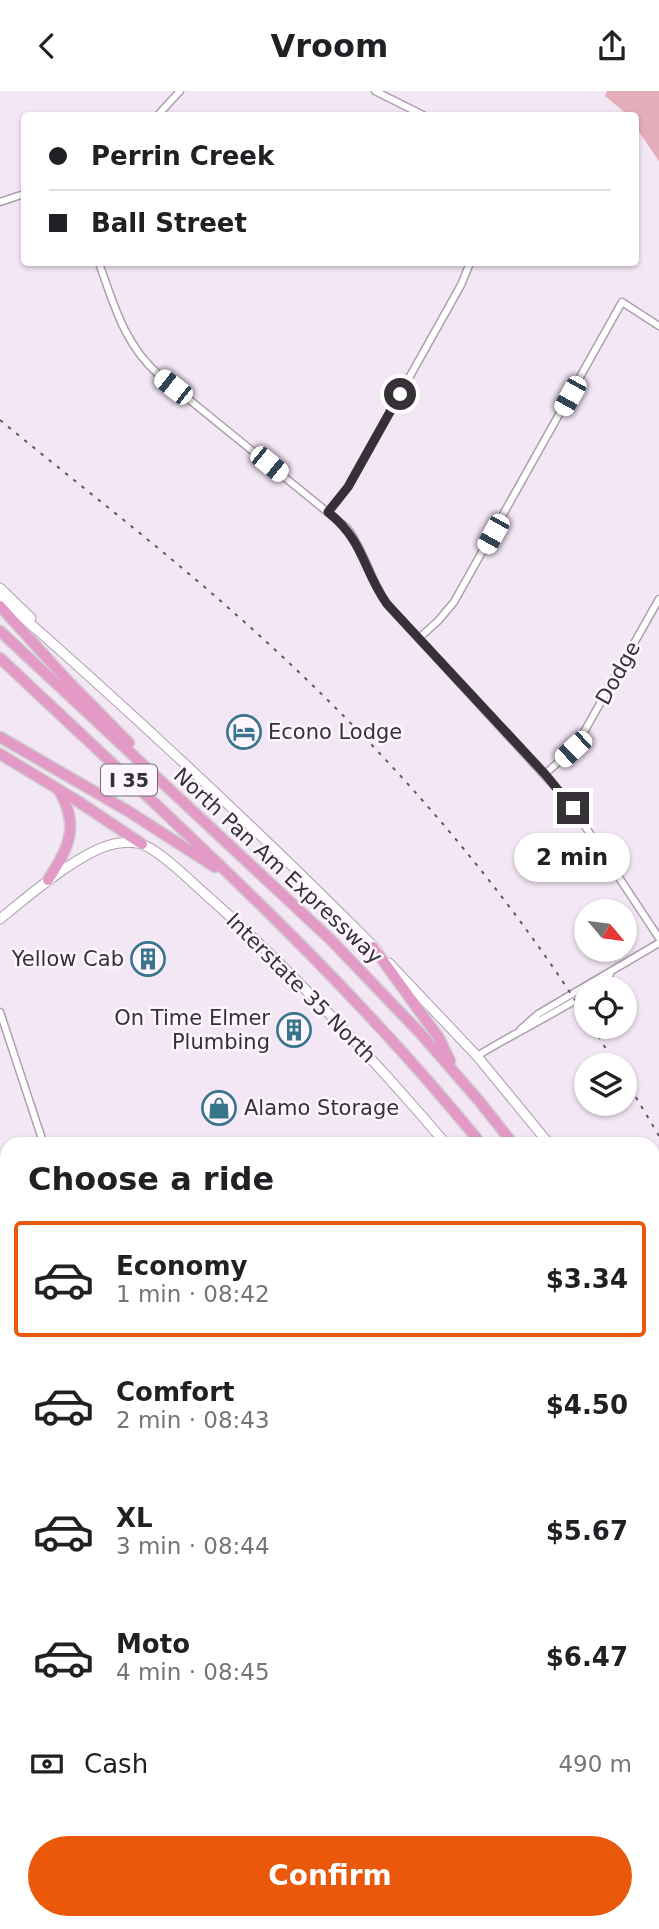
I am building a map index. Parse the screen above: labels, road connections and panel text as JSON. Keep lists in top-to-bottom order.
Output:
{
  "streets": {
    "highway": ["I 35", "North Pan Am Expressway"],
    "main road": ["Interstate 35 North"],
    "street": ["Dodge"]
  },
  "places": {
    "hotel": ["Econo Lodge"],
    "building": ["Yellow Cab", "On Time Elmer Plumbing"],
    "shop": ["Alamo Storage"]
  },
  "north": "bottom right",
  "page": {
    "header": "Vroom",
    "banner": ["Perrin Creek", "Ball Street"],
    "bubble": "2 min",
    "heading": "Choose a ride",
    "list": [
      {
        "name": "Economy",
        "note": "1 min · 08:42",
        "value": "$3.34"
      },
      {
        "name": "Comfort",
        "note": "2 min · 08:43",
        "value": "$4.50"
      },
      {
        "name": "XL",
        "note": "3 min · 08:44",
        "value": "$5.67"
      },
      {
        "name": "Moto",
        "note": "4 min · 08:45",
        "value": "$6.47"
      }
    ],
    "pay": ["Cash", "490 m"],
    "buttons": "Confirm"
  }
}
